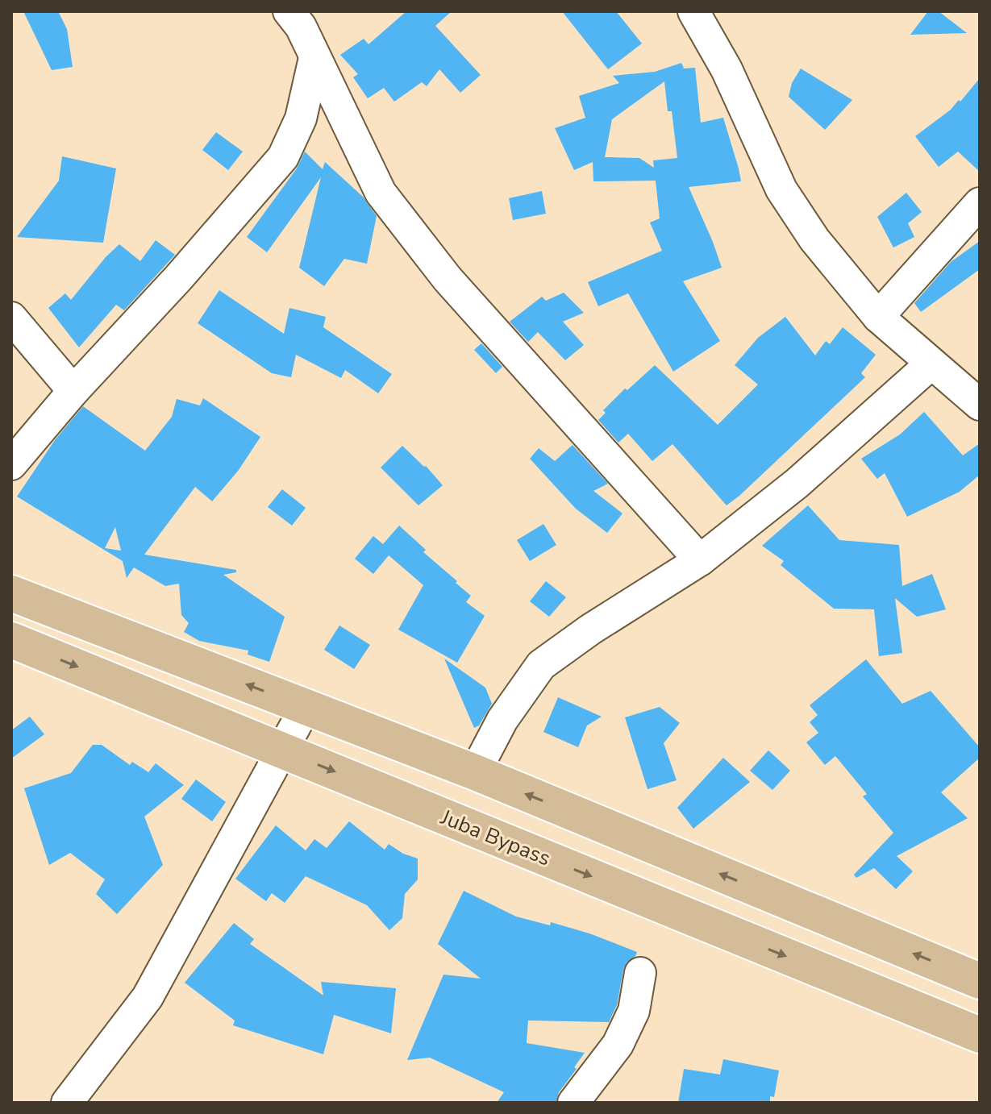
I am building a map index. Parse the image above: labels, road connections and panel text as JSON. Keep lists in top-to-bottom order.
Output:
{
  "streets": {
    "main road": ["Juba Bypass"]
  }
}
